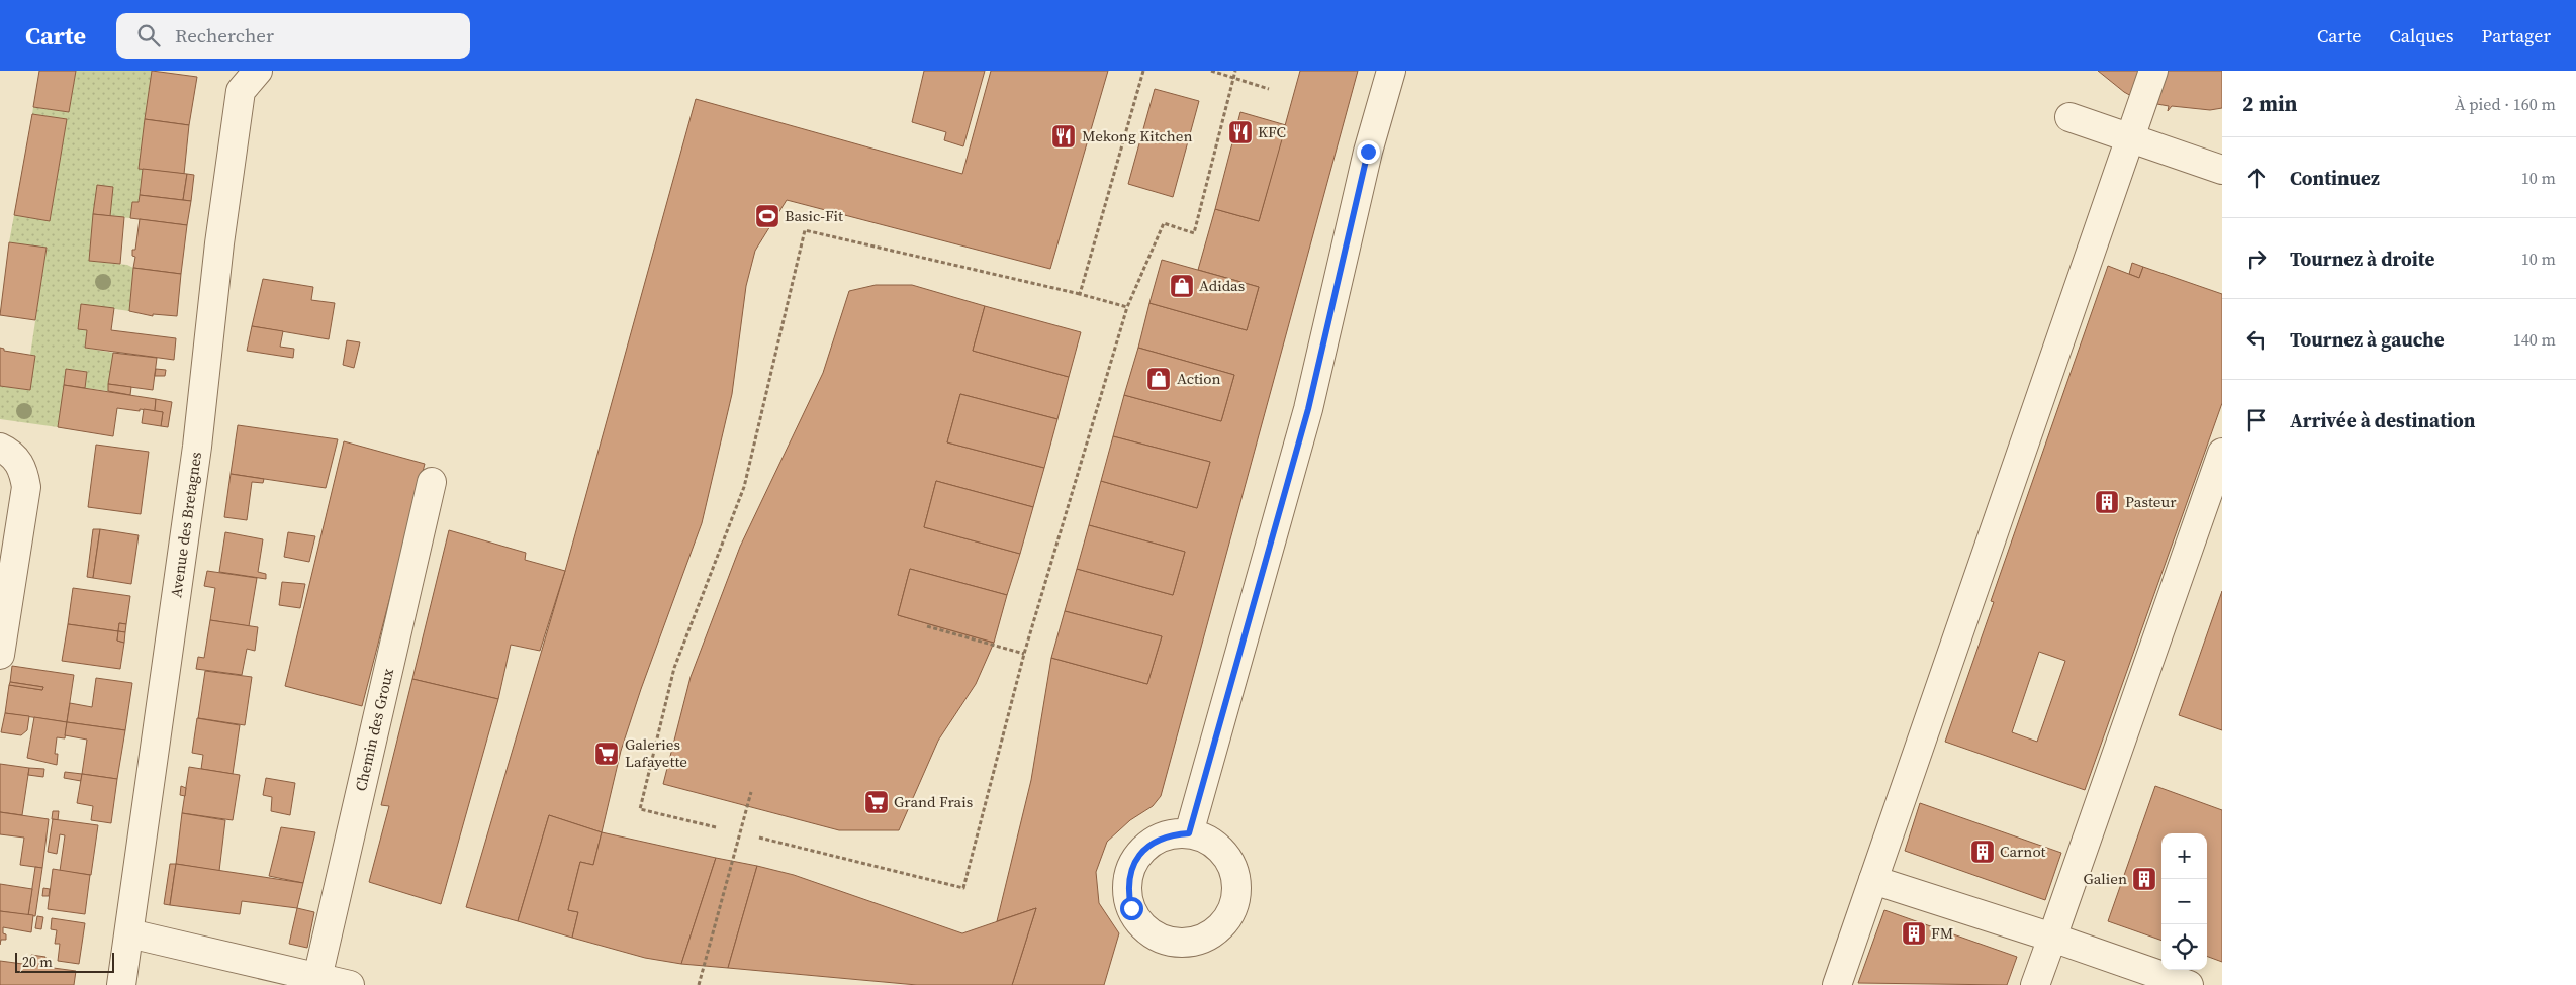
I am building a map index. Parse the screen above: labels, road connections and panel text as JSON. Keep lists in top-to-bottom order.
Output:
{
  "streets": {
    "street": ["Avenue des Bretagnes", "Chemin des Groux"]
  },
  "places": {
    "restaurant": ["KFC", "Mekong Kitchen"],
    "sports": ["Basic-Fit"],
    "shop": ["Adidas", "Action"],
    "building": [
      "Pasteur",
      "Carnot",
      "Galien",
      "FM"
    ],
    "supermarket": ["Galeries Lafayette", "Grand Frais"]
  },
  "scale_bar": "20 m",
  "page": {
    "header": "Carte",
    "search": "Rechercher",
    "nav": ["Carte", "Calques", "Partager"],
    "heading": ["2 min", "À pied · 160 m"],
    "list": [
      ["Continuez", "10 m"],
      ["Tournez à droite", "10 m"],
      ["Tournez à gauche", "140 m"],
      "Arrivée à destination"
    ],
    "map_buttons": ["+", "−"],
    "scale": "20 m"
  }
}
